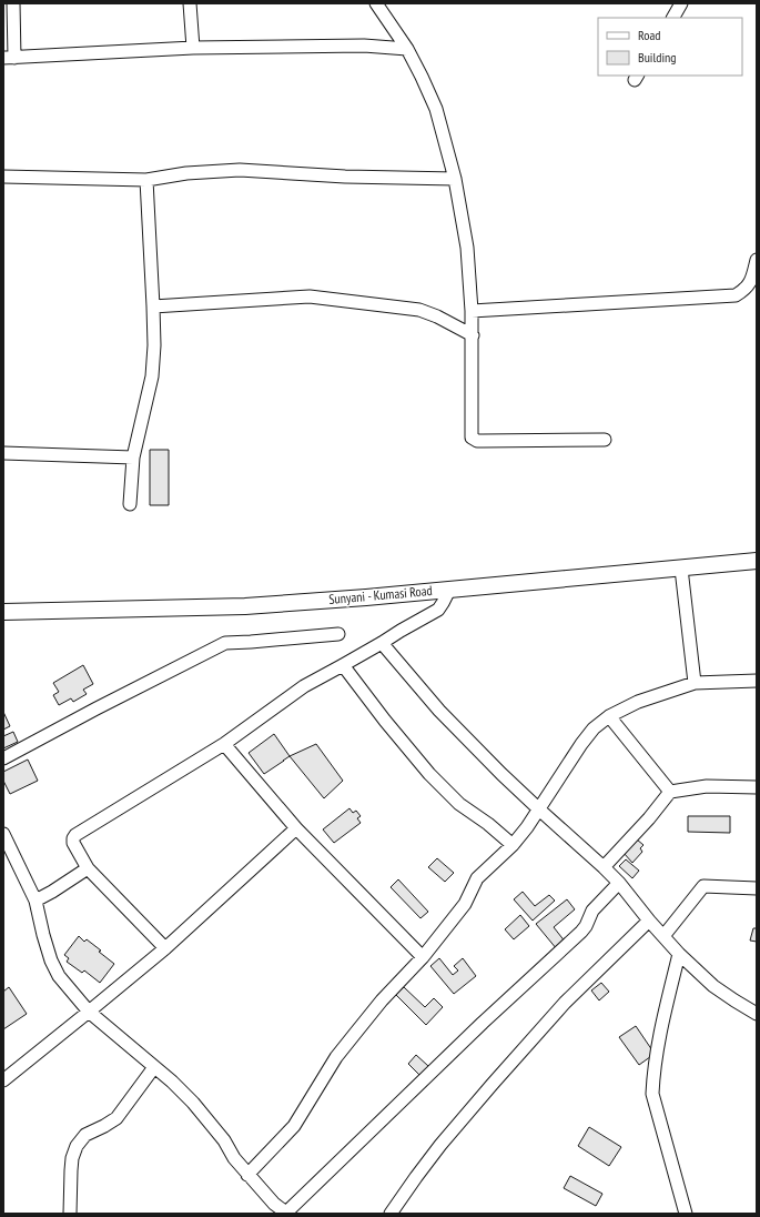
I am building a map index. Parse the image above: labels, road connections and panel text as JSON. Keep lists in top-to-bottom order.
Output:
{
  "streets": {
    "main road": ["Sunyani - Kumasi Road"]
  },
  "legend": ["Road", "Building"]
}
